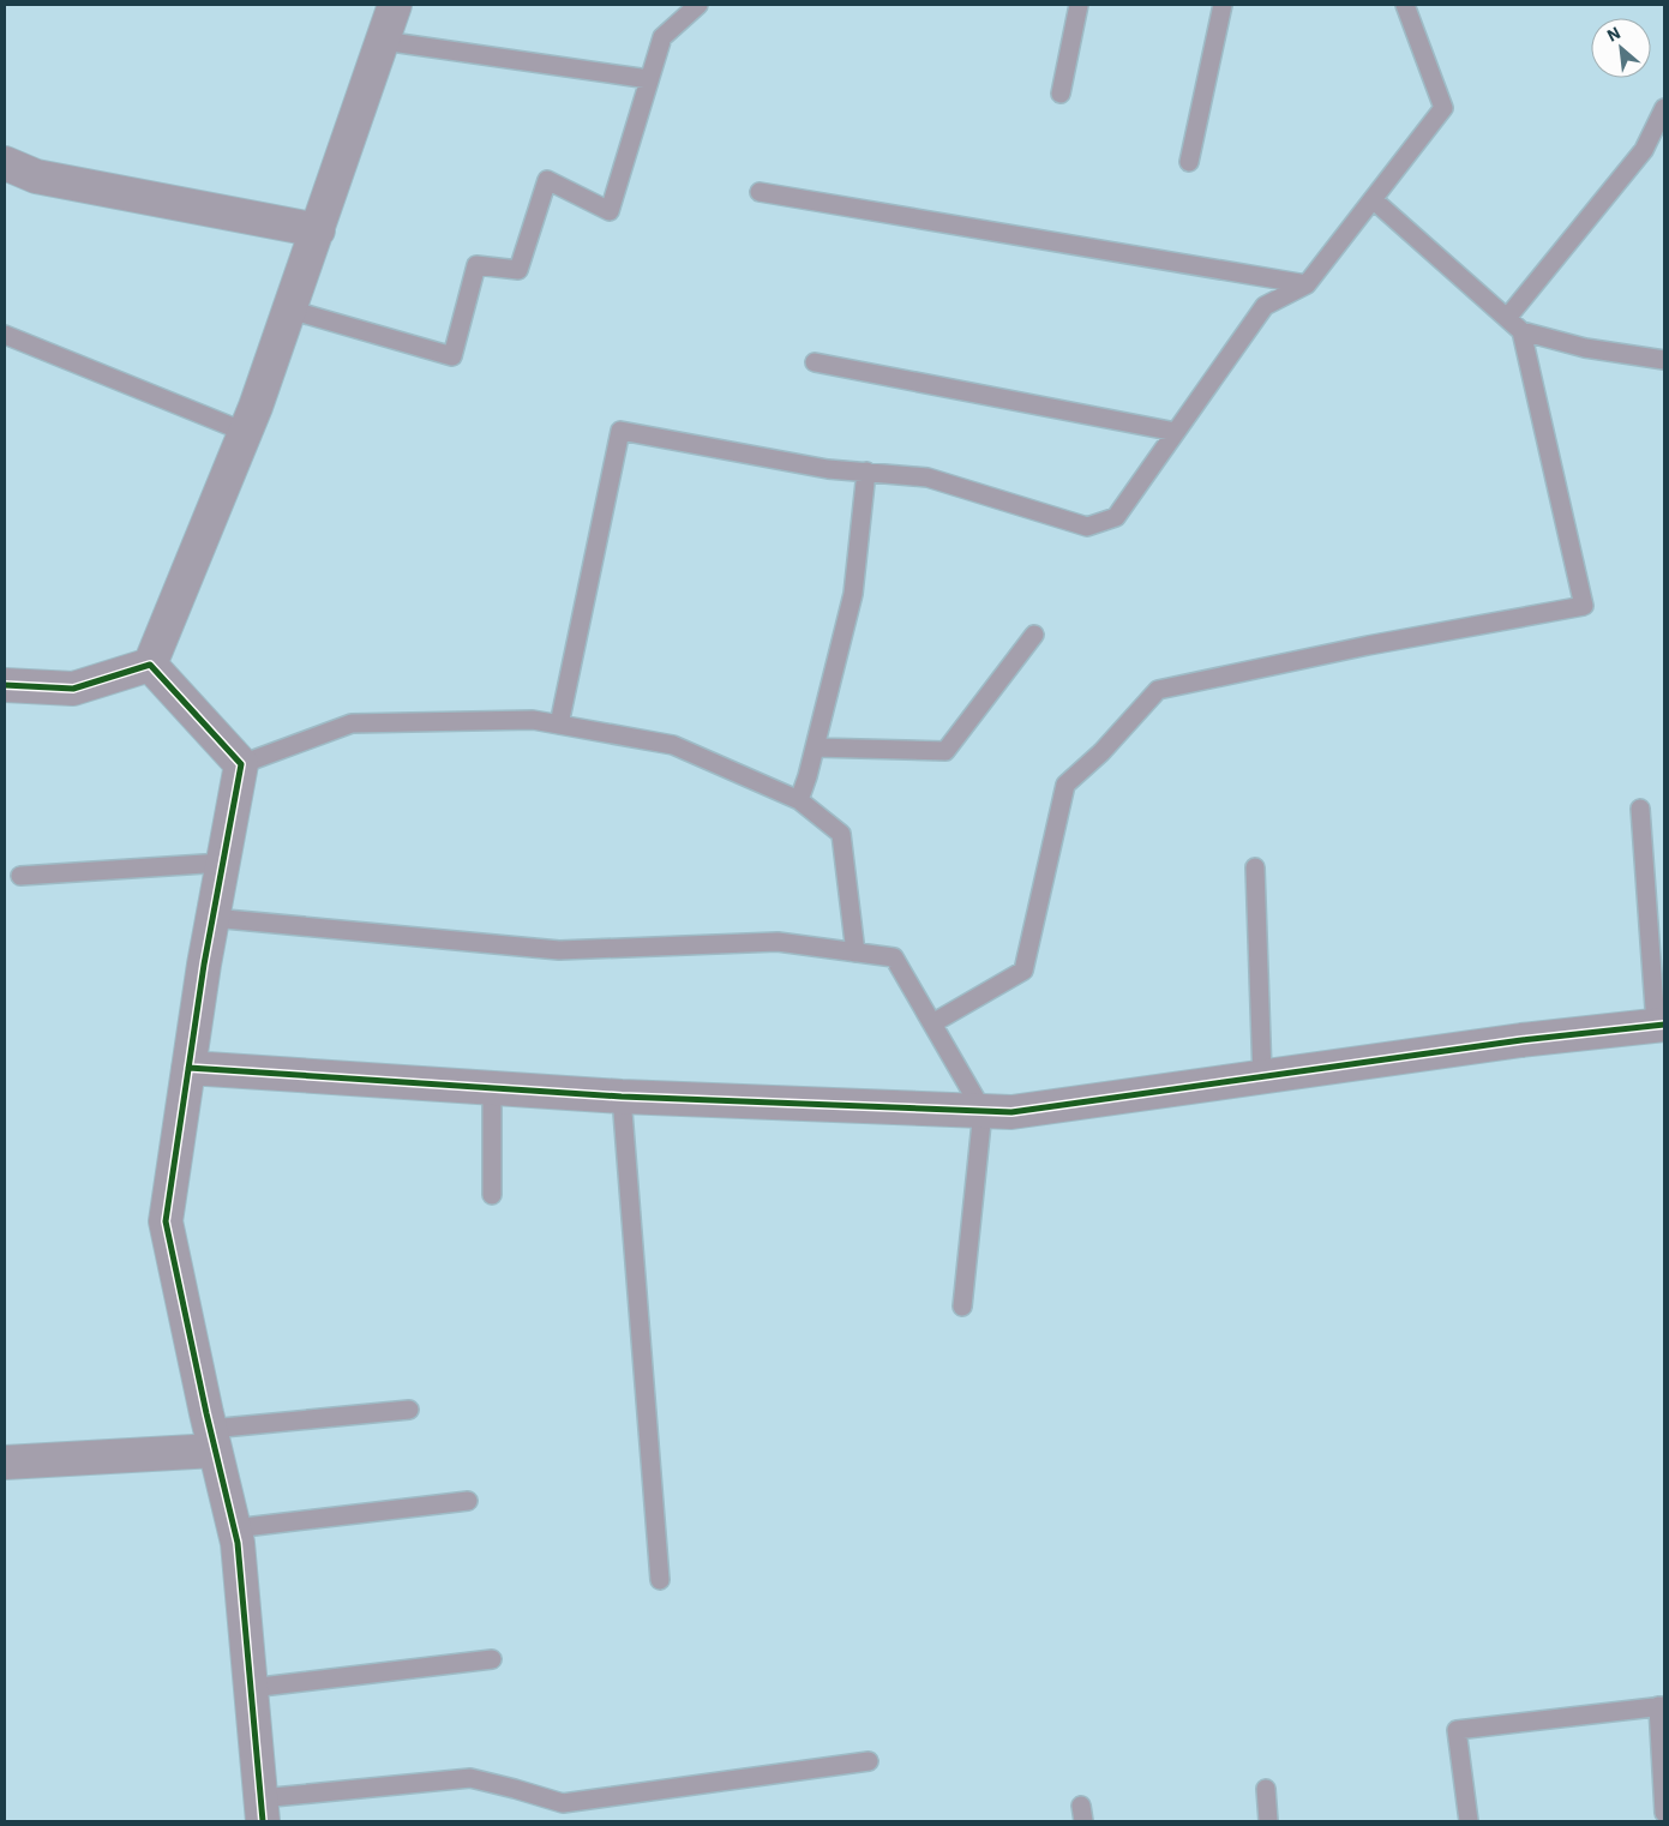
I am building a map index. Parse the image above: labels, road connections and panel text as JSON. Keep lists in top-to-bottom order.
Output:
{
  "north": "top left"
}
